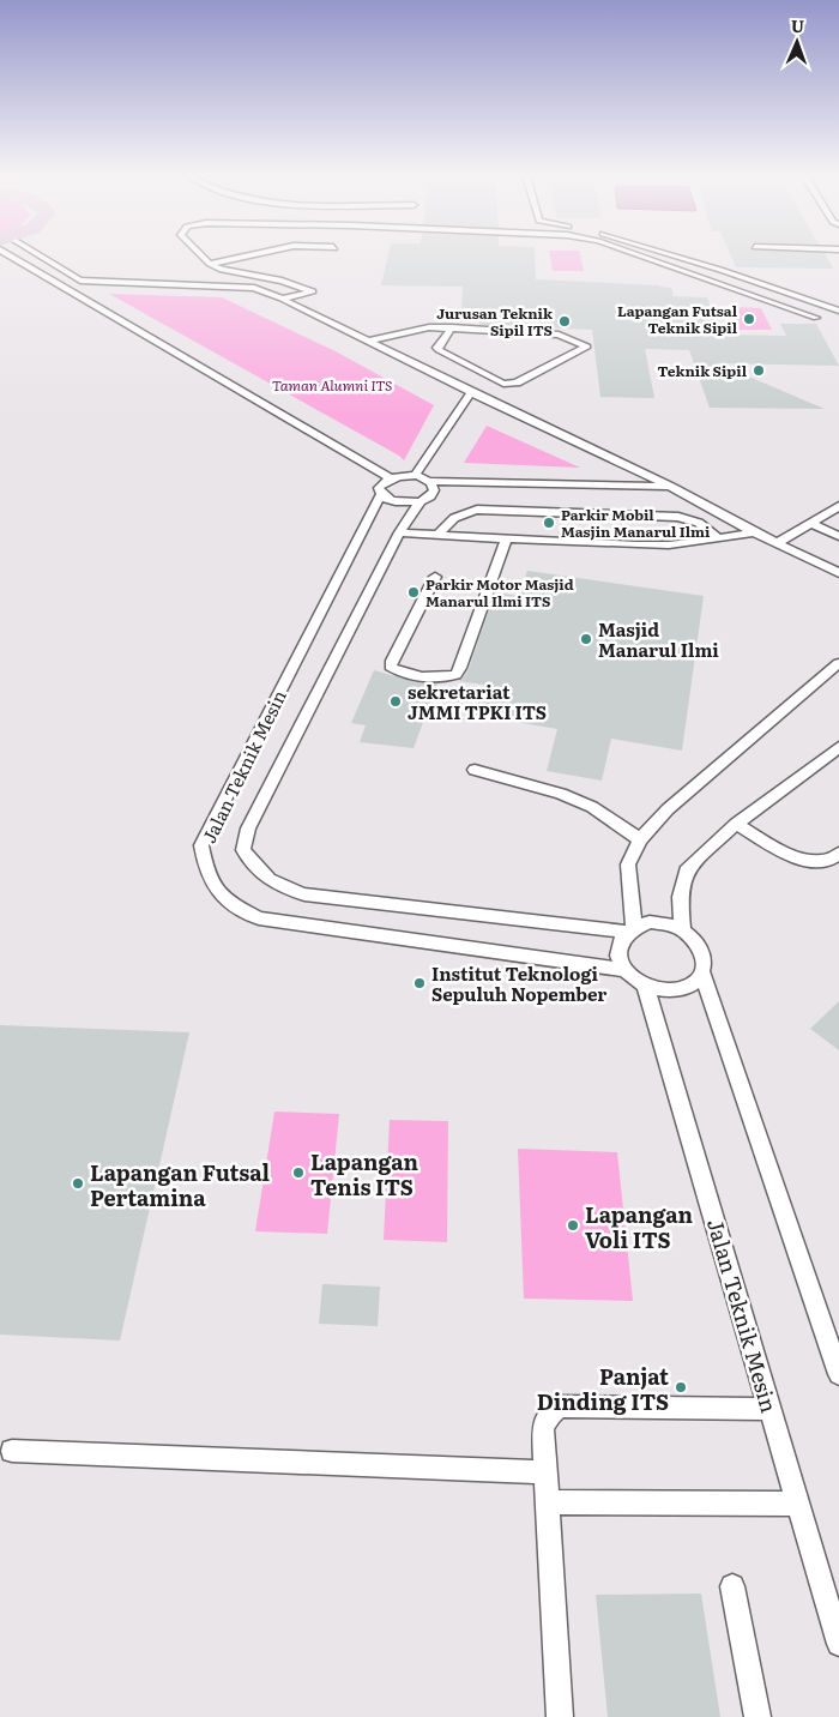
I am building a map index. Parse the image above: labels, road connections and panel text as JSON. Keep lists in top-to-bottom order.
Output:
{
  "streets": {
    "lane": ["Jalan Teknik Mesin"]
  },
  "parks": ["Taman Alumni ITS"],
  "places": [
    "Lapangan Futsal Teknik Sipil",
    "Jurusan Teknik Sipil ITS",
    "Teknik Sipil",
    "Parkir Mobil Masjin Manarul Ilmi",
    "Parkir Motor Masjid Manarul Ilmi ITS",
    "Masjid Manarul Ilmi",
    "sekretariat JMMI TPKI ITS",
    "Institut Teknologi Sepuluh Nopember",
    "Lapangan Tenis ITS",
    "Lapangan Futsal Pertamina",
    "Lapangan Voli ITS",
    "Panjat Dinding ITS"
  ],
  "north": "top"
}
